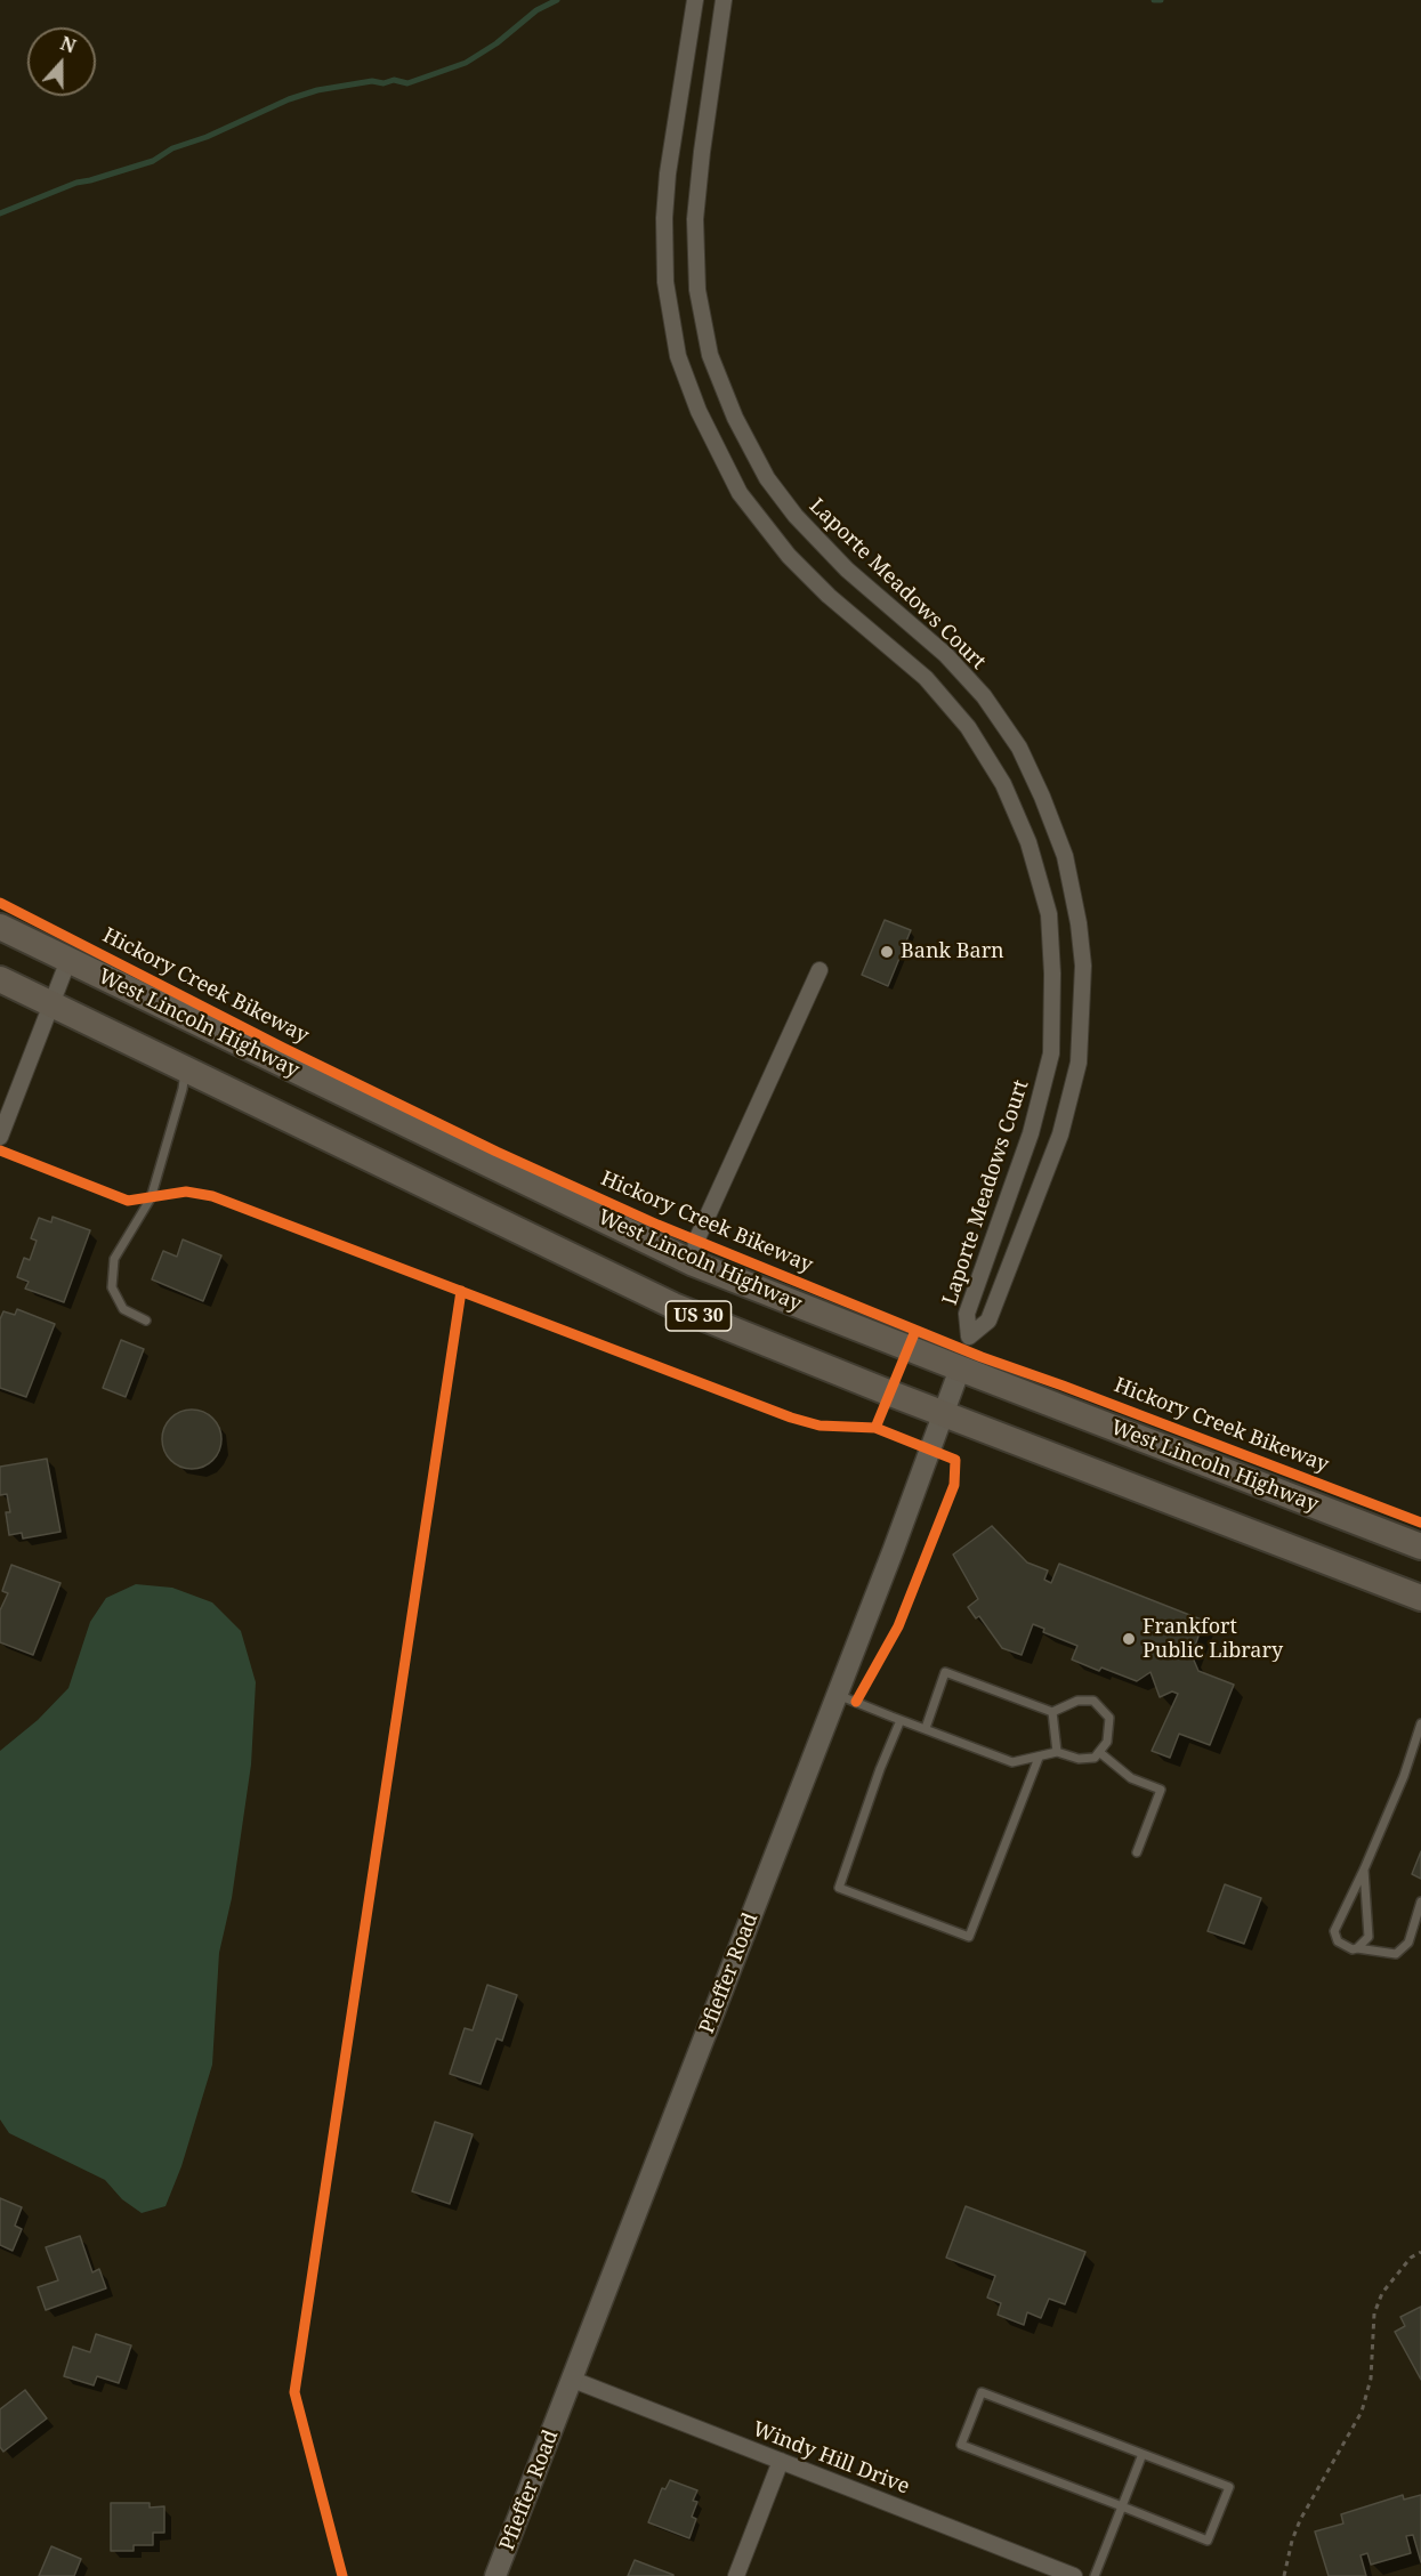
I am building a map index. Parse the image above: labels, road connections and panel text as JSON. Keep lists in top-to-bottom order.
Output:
{
  "streets": {
    "main road": ["West Lincoln Highway", "US 30"],
    "street": ["Laporte Meadows Court", "Pfieffer Road", "Windy Hill Drive"],
    "cycle path": ["Hickory Creek Bikeway"]
  },
  "crossings": [
    ["Laporte Meadows Court", "West Lincoln Highway"],
    ["Laporte Meadows Court", "Pfieffer Road"],
    ["West Lincoln Highway", "Pfieffer Road"],
    ["US 30", "Pfieffer Road"],
    ["Pfieffer Road", "Windy Hill Drive"]
  ],
  "places": ["Bank Barn", "Frankfort Public Library"],
  "north": "top"
}
